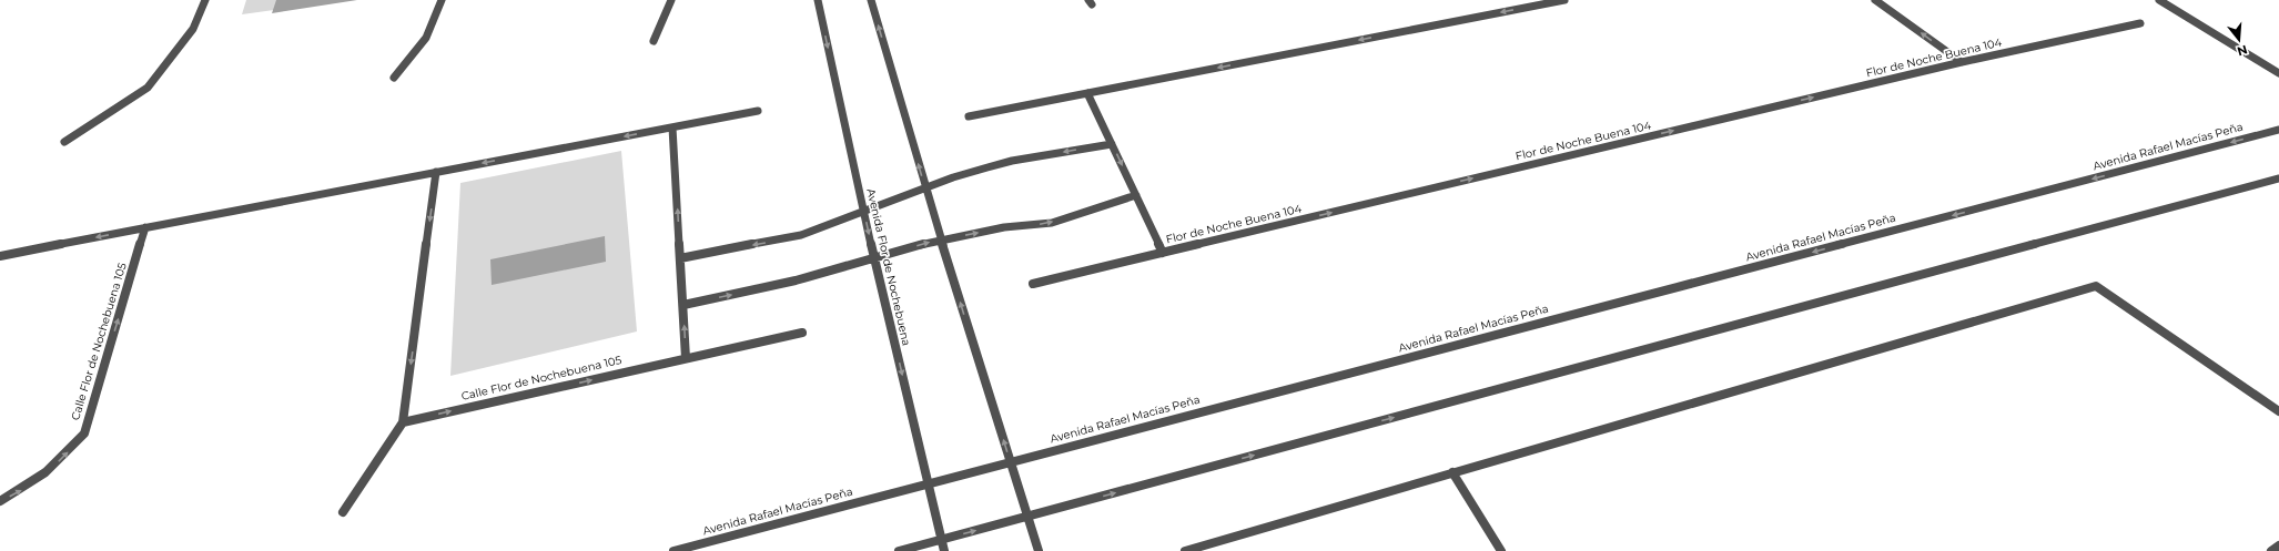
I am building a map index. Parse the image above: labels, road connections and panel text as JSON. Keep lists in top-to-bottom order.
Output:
{
  "streets": {
    "street": [
      "Flor de Noche Buena 104",
      "Avenida Rafael Macías Peña",
      "Avenida Flor de Nochebuena",
      "Calle Flor de Nochebuena 105"
    ]
  },
  "crossings": [
    ["Avenida Rafael Macías Peña", "Avenida Flor de Nochebuena"]
  ],
  "one_way": ["Flor de Noche Buena 104", "Calle Flor de Nochebuena 105"],
  "north": "bottom"
}
